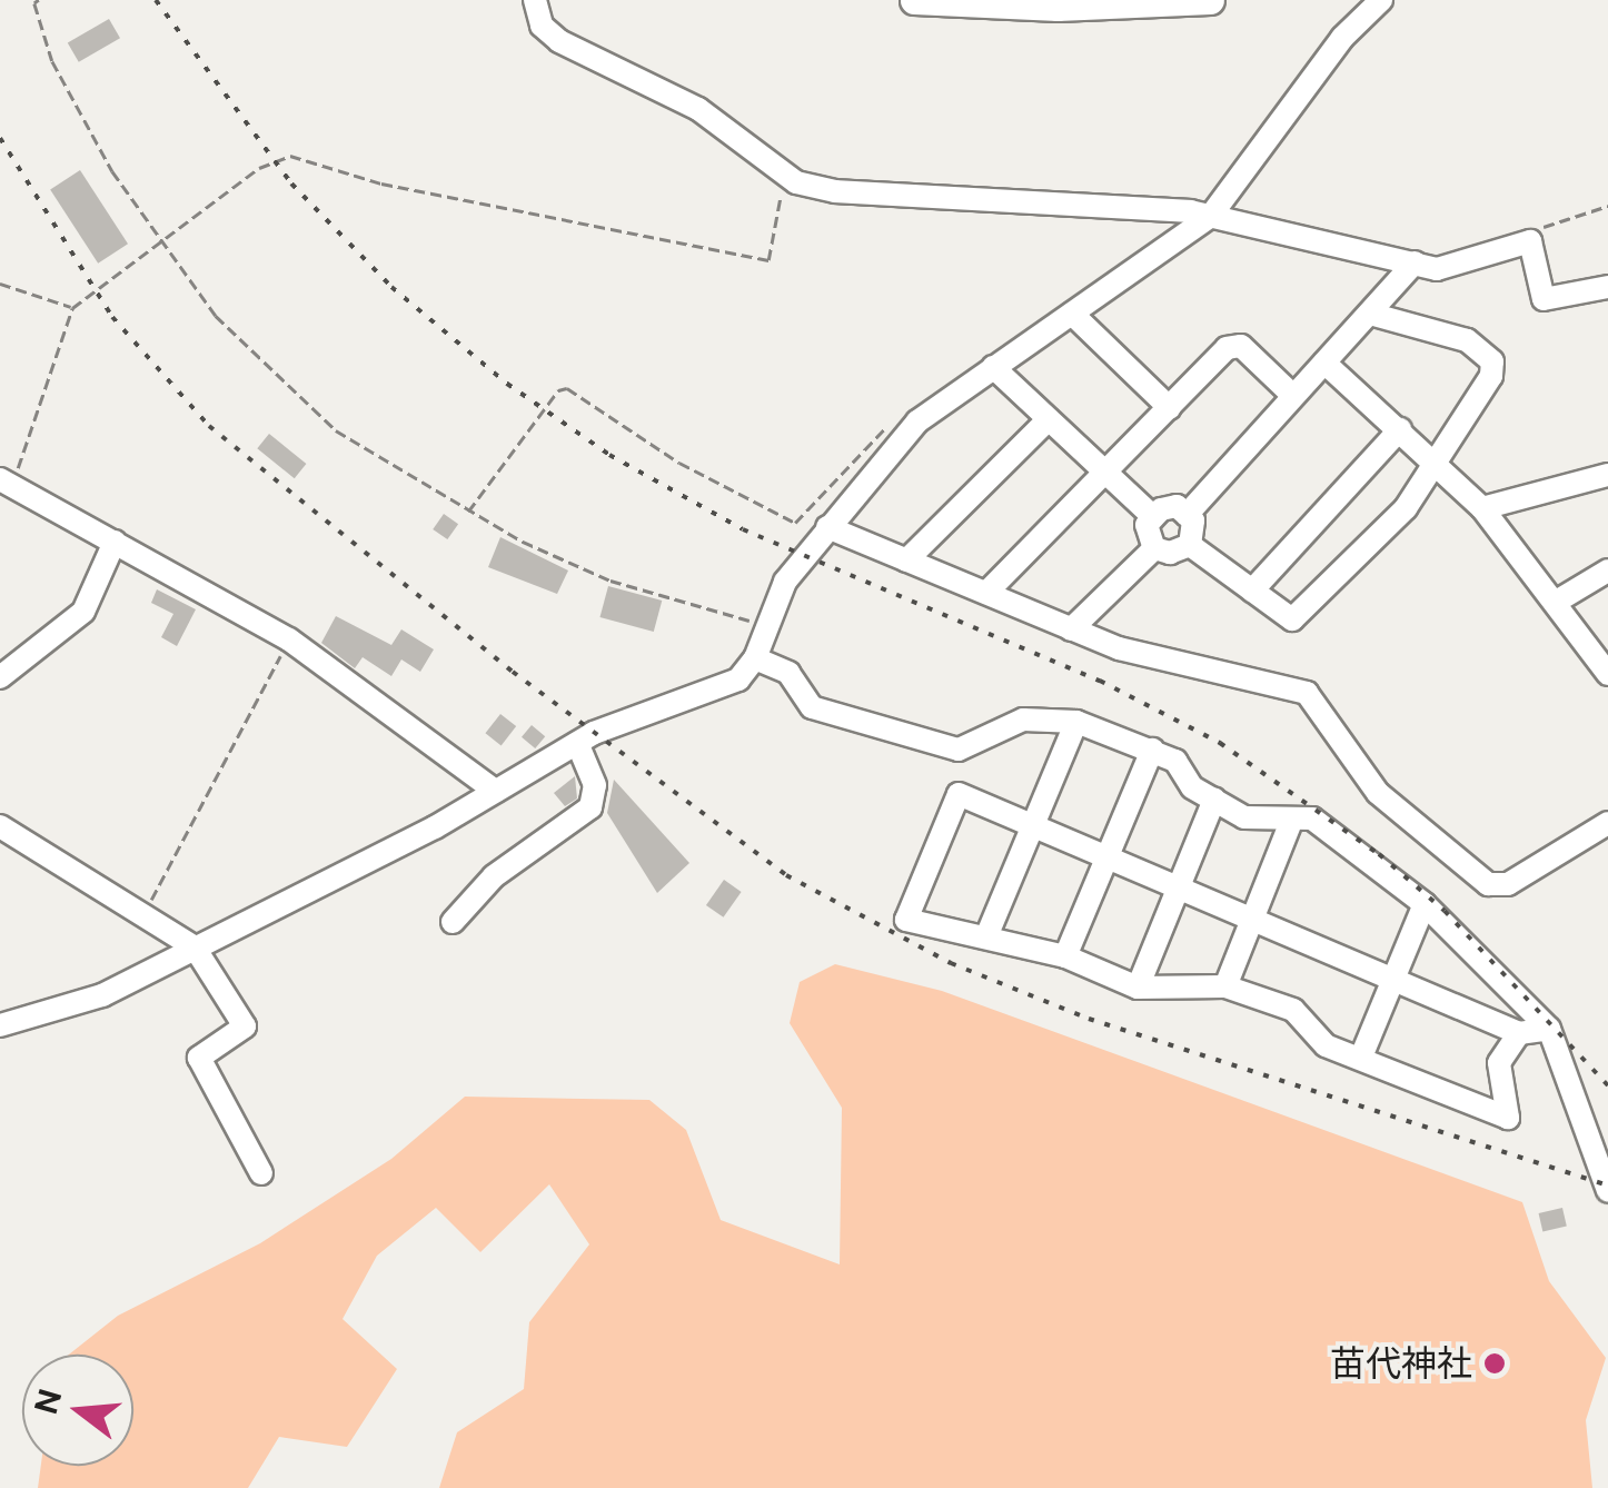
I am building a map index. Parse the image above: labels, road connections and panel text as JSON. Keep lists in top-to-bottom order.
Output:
{
  "places": ["苗代神社"],
  "north": "left"
}
